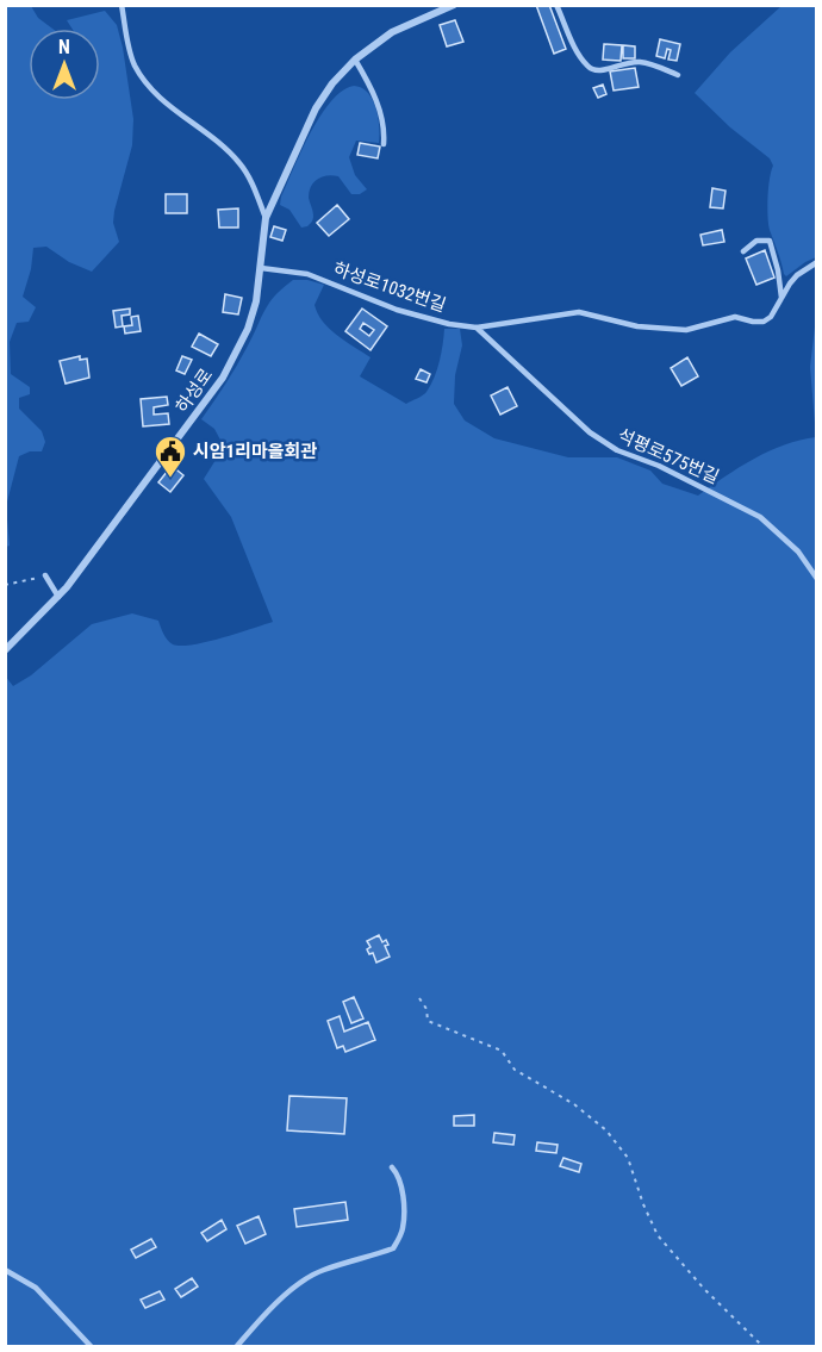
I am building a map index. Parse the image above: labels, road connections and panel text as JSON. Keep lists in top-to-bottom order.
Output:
{
  "streets": {
    "street": ["하성로"],
    "lane": ["하성로1032번길", "석평로575번길"]
  },
  "crossings": [
    ["하성로1032번길", "하성로"],
    ["하성로1032번길", "석평로575번길"]
  ],
  "places": {
    "public building": ["시암1리마을회관"]
  },
  "north": "top"
}
